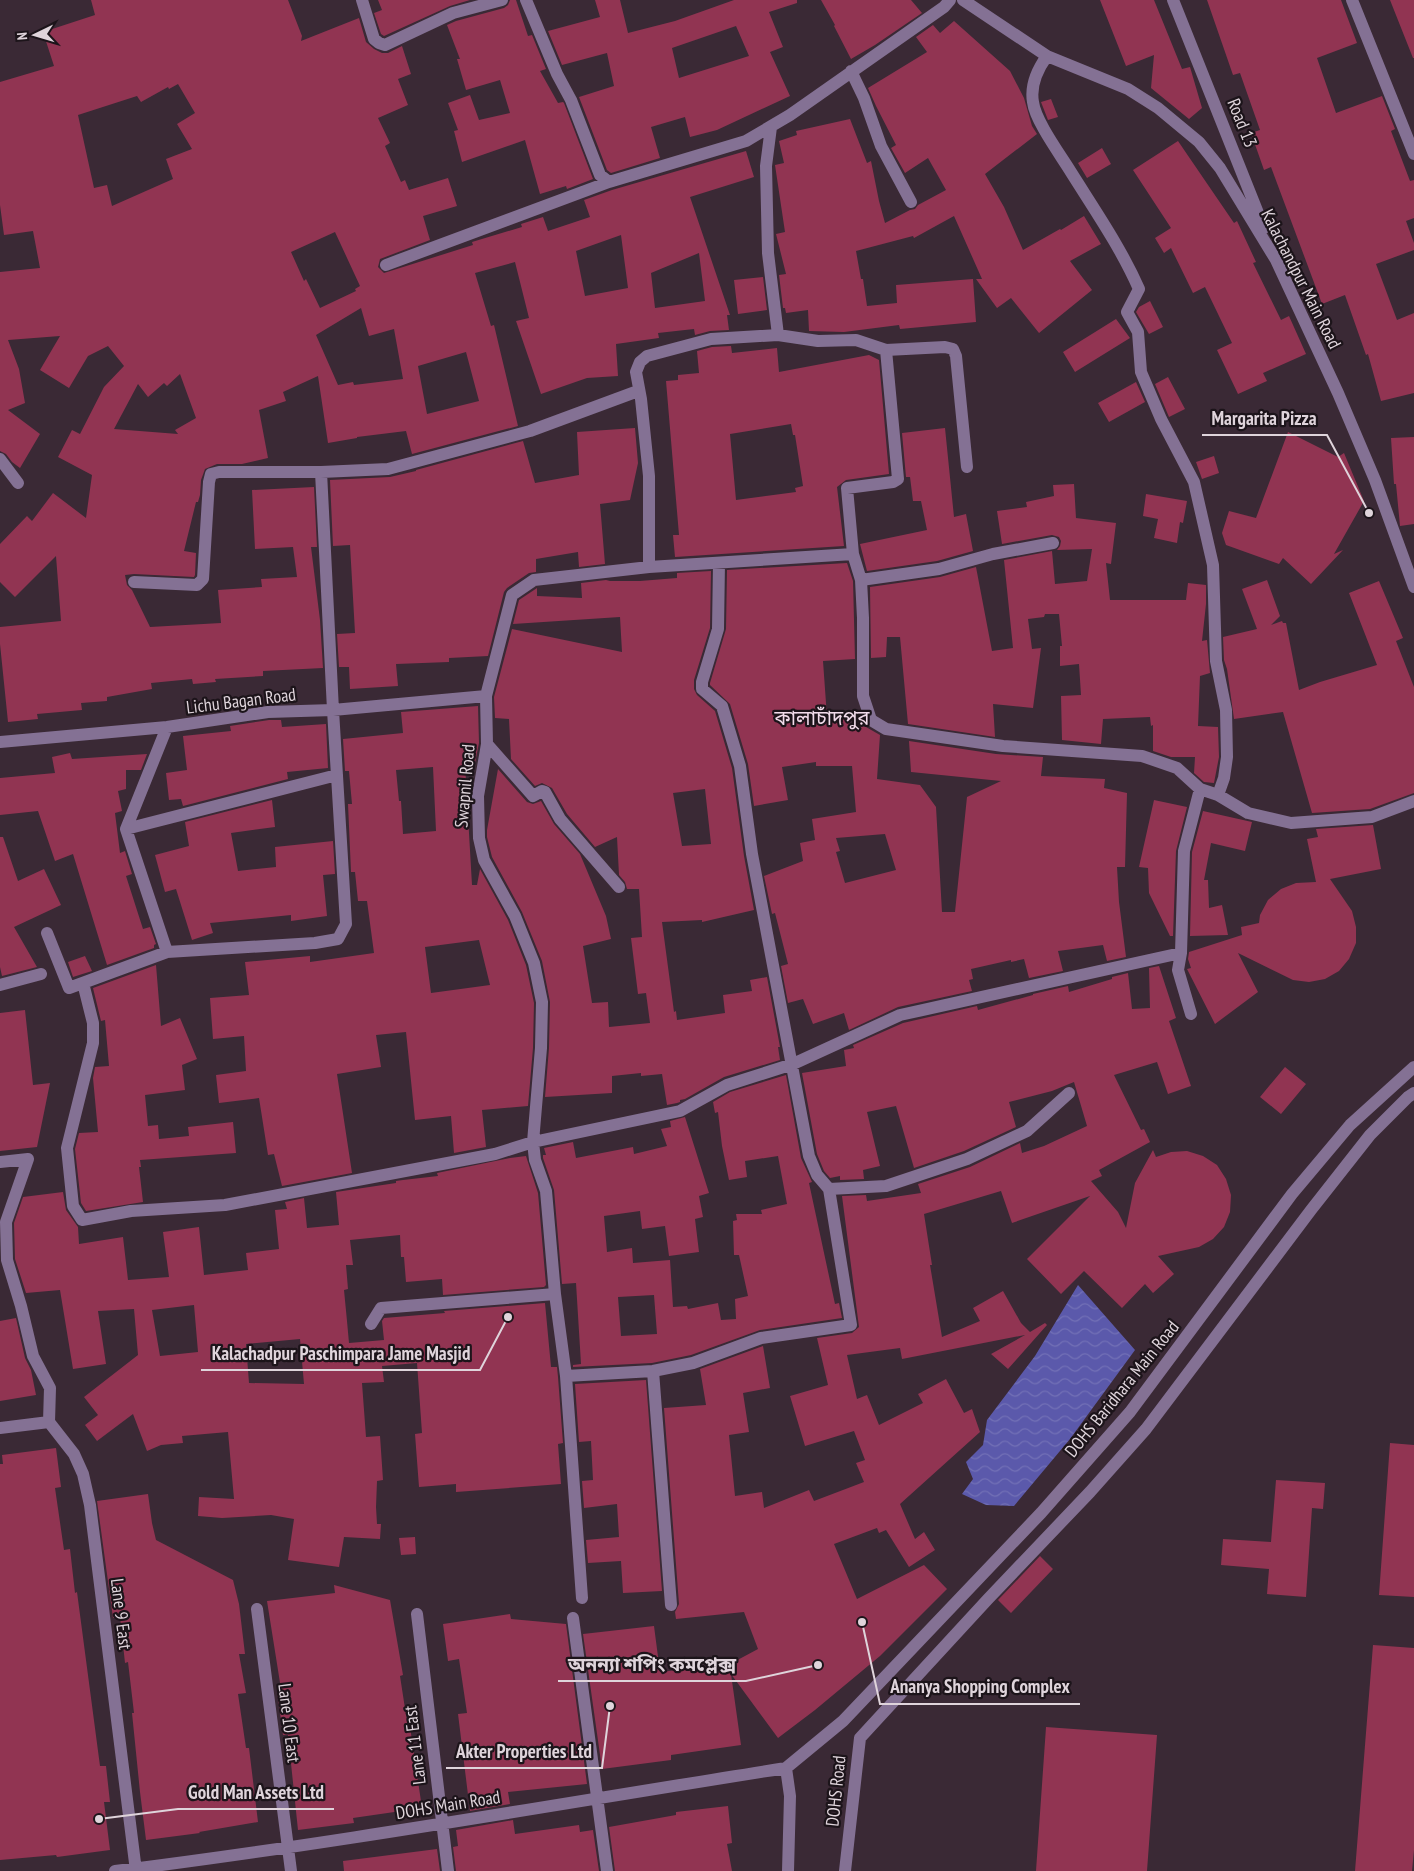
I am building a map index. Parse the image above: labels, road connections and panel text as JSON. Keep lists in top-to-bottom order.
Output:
{
  "streets": {
    "street": [
      "Road 13",
      "Kalachandpur Main Road",
      "Lichu Bagan Road",
      "Swapnil Road",
      "DOHS Baridhara Main Road",
      "Lane 9 East",
      "Lane 10 East",
      "Lane 11 East",
      "DOHS Road",
      "DOHS Main Road"
    ]
  },
  "crossings": [
    ["Road 13", "Kalachandpur Main Road"],
    ["Lichu Bagan Road", "Swapnil Road"],
    ["DOHS Baridhara Main Road", "DOHS Road"],
    ["DOHS Baridhara Main Road", "DOHS Main Road"],
    ["Lane 9 East", "DOHS Main Road"],
    ["Lane 10 East", "DOHS Main Road"],
    ["Lane 11 East", "DOHS Main Road"]
  ],
  "districts": ["কালাচাঁদপুর"],
  "places": [
    "Margarita Pizza",
    "Kalachadpur Paschimpara Jame Masjid",
    "Ananya Shopping Complex",
    "অনন্যা শপিং কমপ্লেক্স",
    "Akter Properties Ltd",
    "Gold Man Assets Ltd"
  ],
  "north": "left"
}
